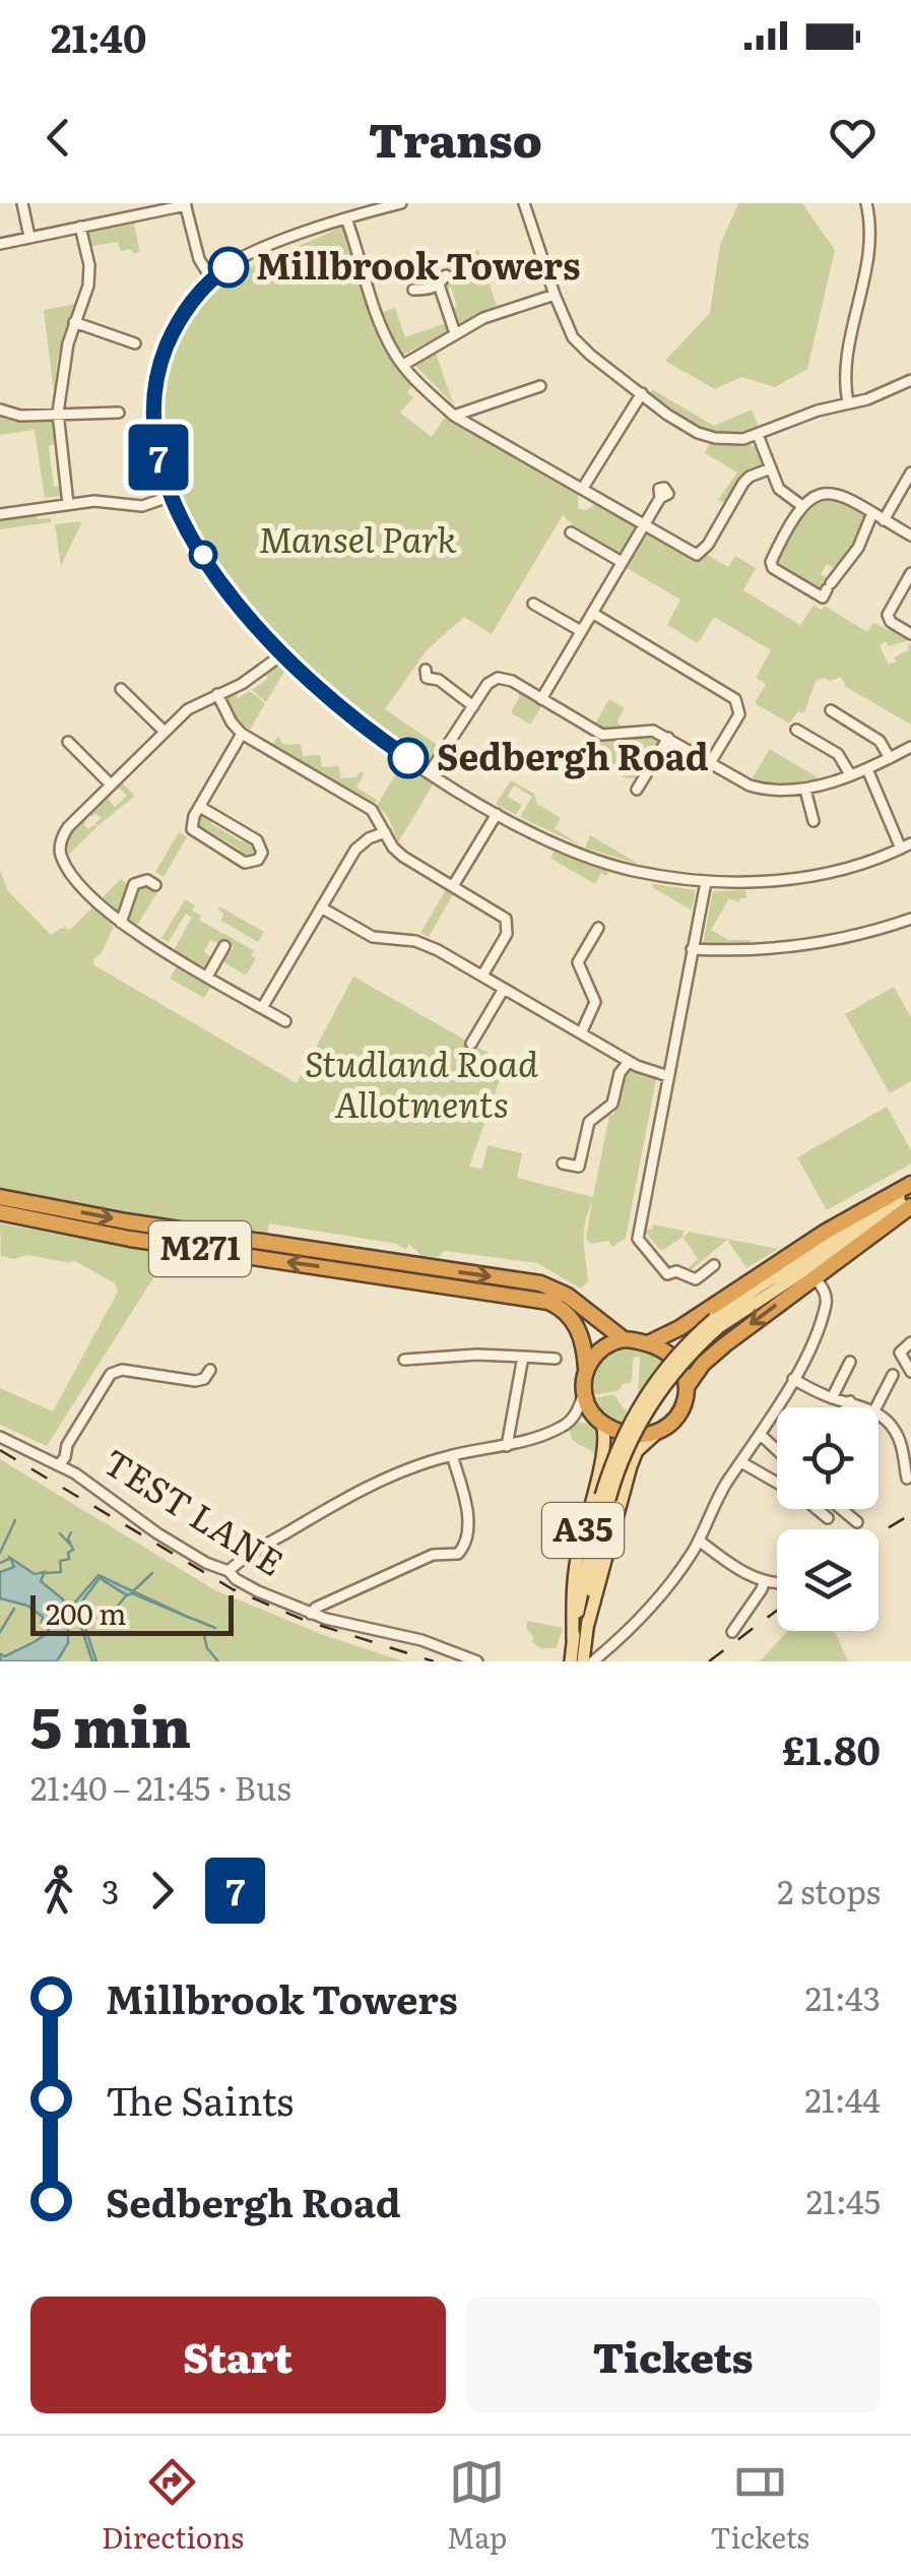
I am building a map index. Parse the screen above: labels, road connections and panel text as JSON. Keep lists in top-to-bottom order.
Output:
{
  "streets": {
    "highway": ["M271"],
    "main road": ["A35"],
    "street": ["TEST LANE"]
  },
  "crossings": [
    ["M271", "A35"]
  ],
  "parks": ["Mansel Park", "Studland Road Allotments"],
  "places": ["Millbrook Towers", "Sedbergh Road"],
  "lines": ["bus line 7"],
  "scale_bar": "200 m",
  "page": {
    "status": "21:40",
    "header": "Transo",
    "on_map": "7",
    "scale": "200 m",
    "heading": ["5 min", "21:40 – 21:45 · Bus", "£1.80"],
    "legs": ["3", "7", "2 stops"],
    "list": [
      {
        "name": "Millbrook Towers",
        "value": "21:43"
      },
      {
        "name": "The Saints",
        "value": "21:44"
      },
      {
        "name": "Sedbergh Road",
        "value": "21:45"
      }
    ],
    "buttons": ["Start", "Tickets"],
    "tabs": ["Directions", "Map", "Tickets"]
  }
}
